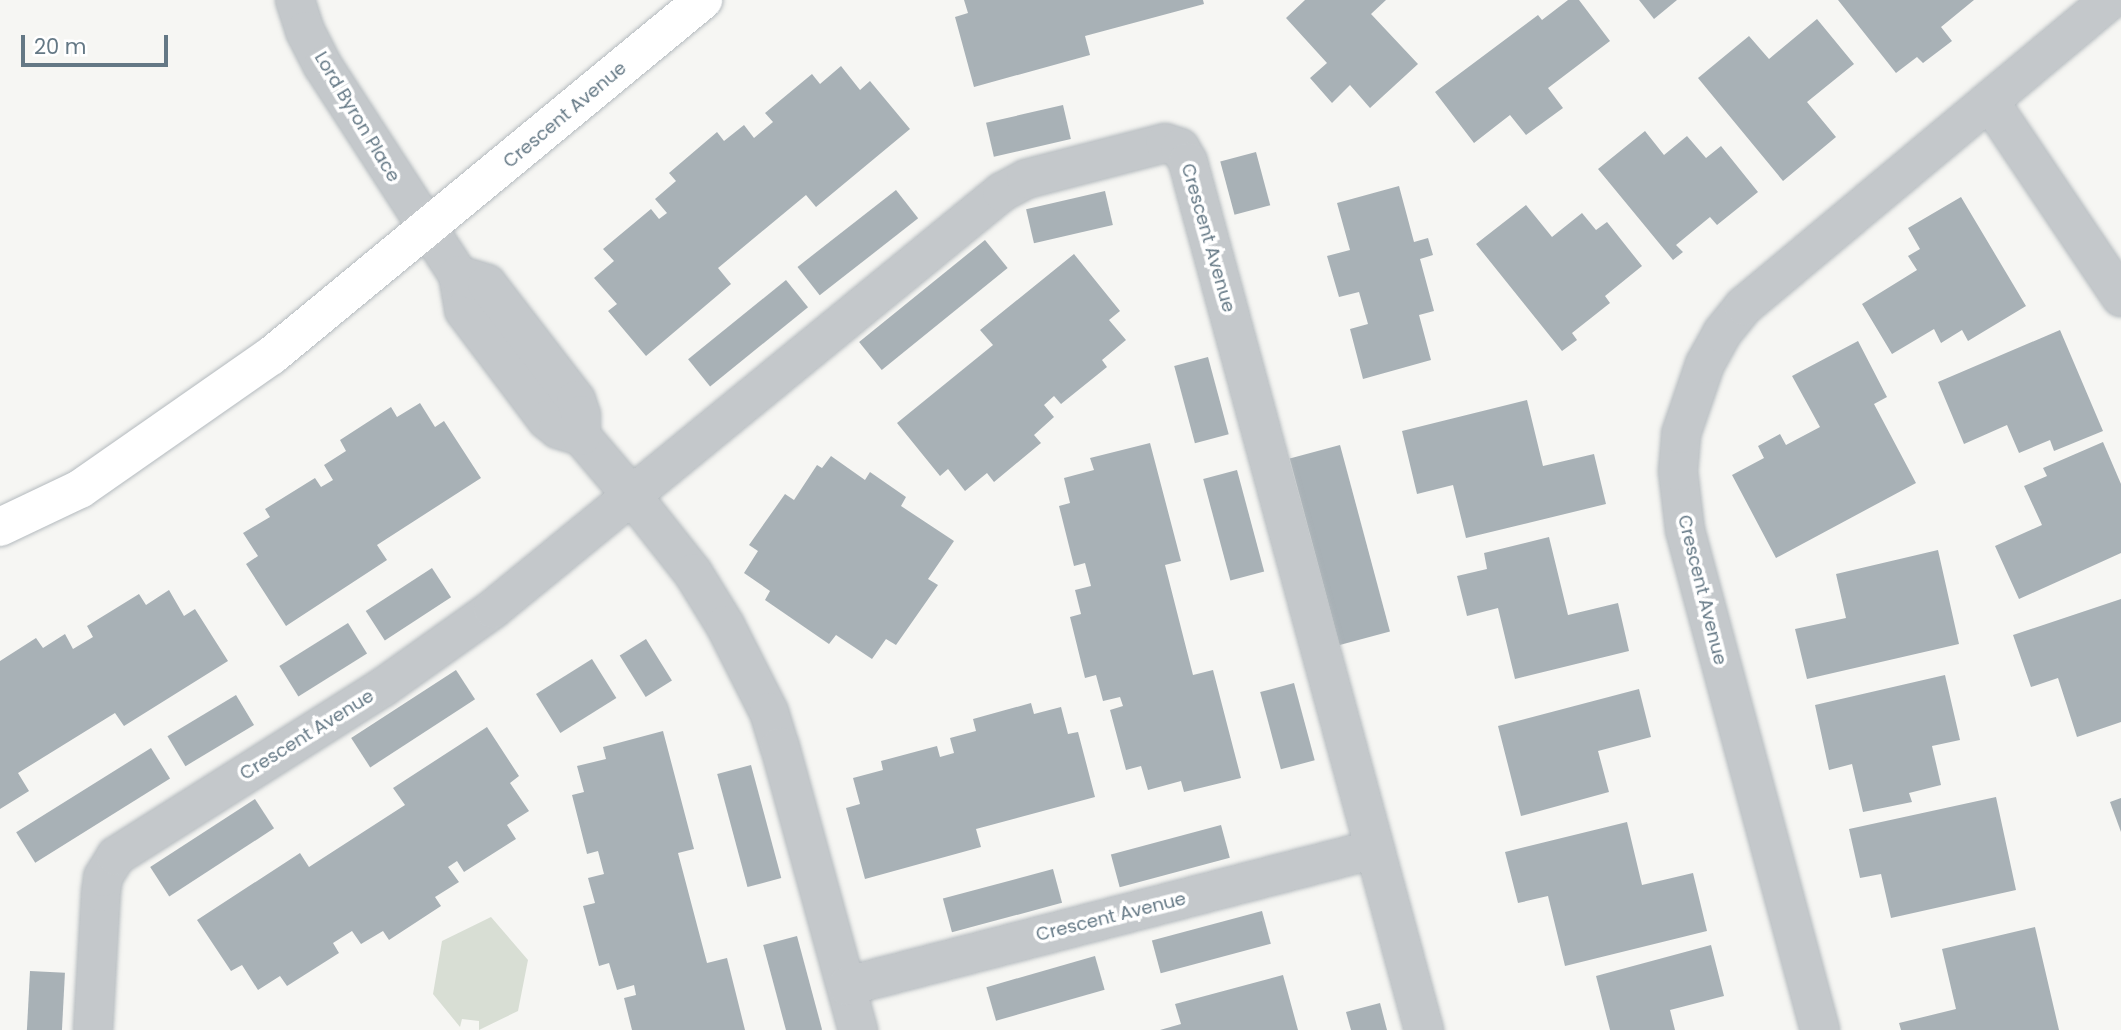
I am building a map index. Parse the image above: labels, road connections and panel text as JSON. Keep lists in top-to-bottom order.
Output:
{
  "streets": {
    "street": ["Crescent Avenue", "Lord Byron Place"]
  },
  "crossings": [
    ["Crescent Avenue", "Lord Byron Place"]
  ],
  "scale_bar": "20 m"
}
